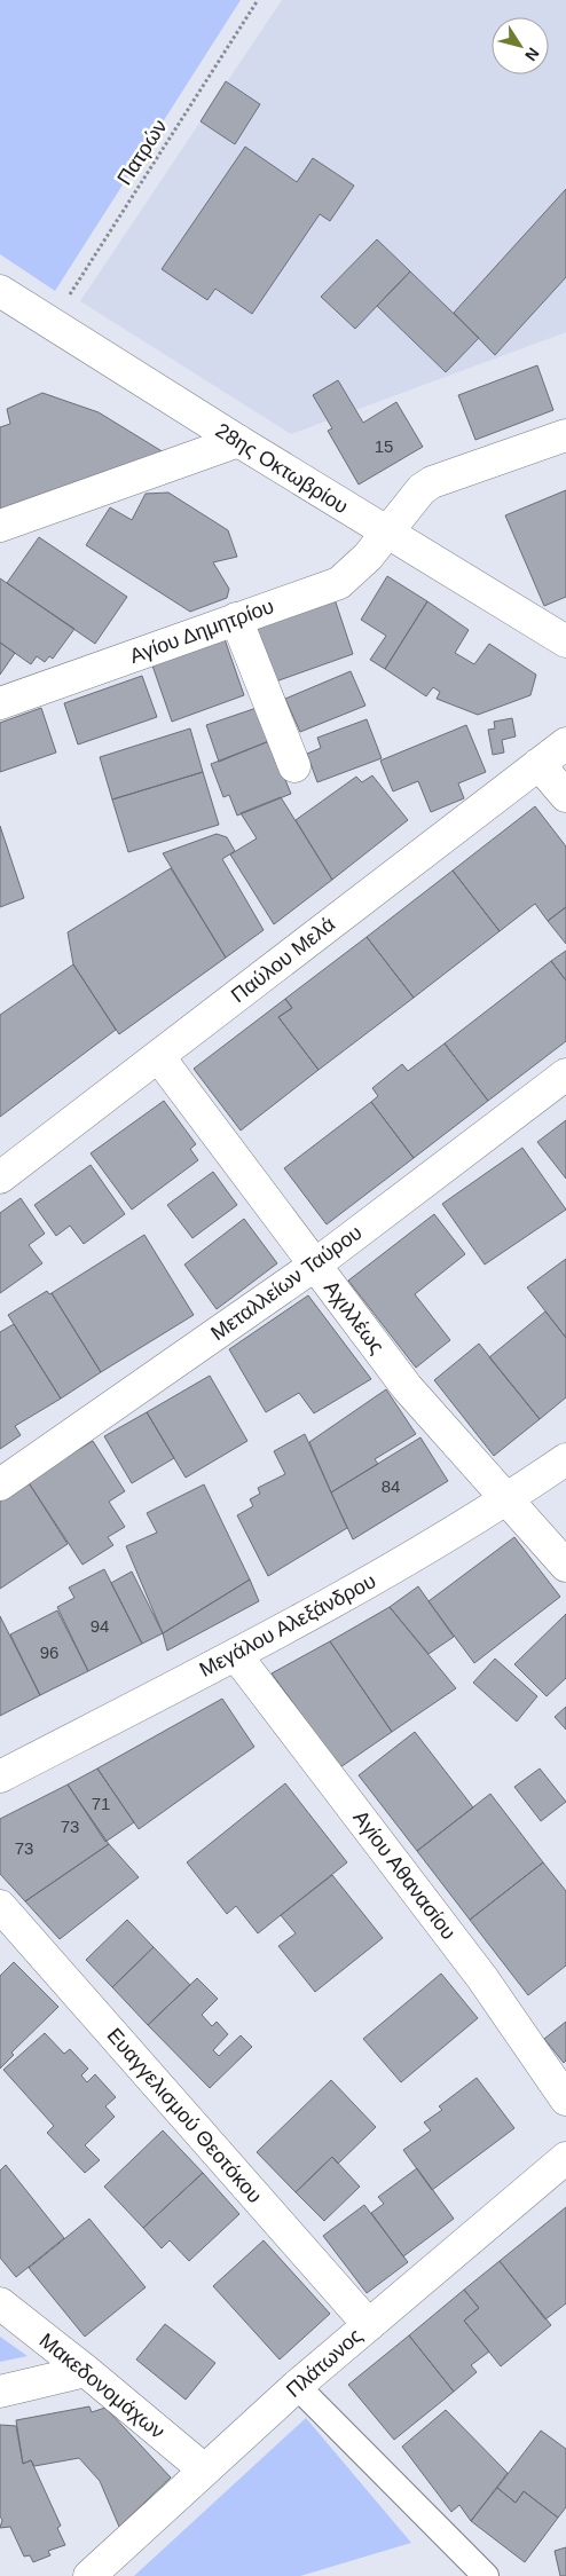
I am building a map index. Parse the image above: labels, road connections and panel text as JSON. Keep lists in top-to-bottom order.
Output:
{
  "streets": {
    "street": [
      "28ης Οκτωβρίου",
      "Αγίου Δημητρίου",
      "Παύλου Μελά",
      "Μεταλλείων Ταύρου",
      "Αχιλλέως",
      "Μεγάλου Αλεξάνδρου",
      "Αγίου Αθανασίου",
      "Ευαγγελισμού Θεοτόκου",
      "Πλάτωνος",
      "Μακεδονομάχων"
    ],
    "path": ["Πατρών"]
  },
  "crossings": [
    ["Πατρών", "28ης Οκτωβρίου"],
    ["28ης Οκτωβρίου", "Αγίου Δημητρίου"],
    ["Παύλου Μελά", "Αχιλλέως"],
    ["Μεταλλείων Ταύρου", "Αχιλλέως"],
    ["Αχιλλέως", "Μεγάλου Αλεξάνδρου"],
    ["Μεγάλου Αλεξάνδρου", "Αγίου Αθανασίου"],
    ["Ευαγγελισμού Θεοτόκου", "Πλάτωνος"],
    ["Πλάτωνος", "Μακεδονομάχων"]
  ],
  "house_numbers": [
    "15",
    "84",
    "94",
    "96",
    "71",
    "73",
    "73"
  ],
  "north": "bottom right"
}
